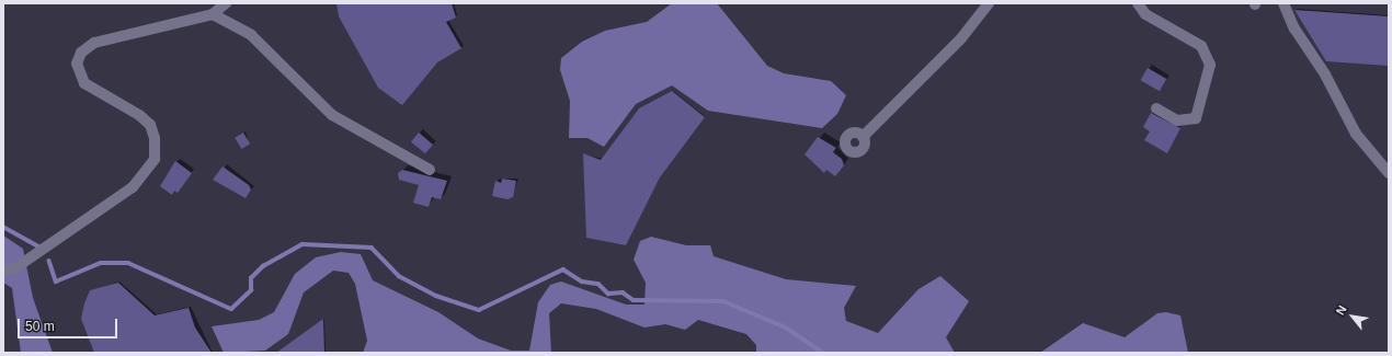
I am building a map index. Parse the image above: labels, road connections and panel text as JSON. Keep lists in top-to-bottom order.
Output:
{
  "scale_bar": "50 m",
  "north": "top left"
}
